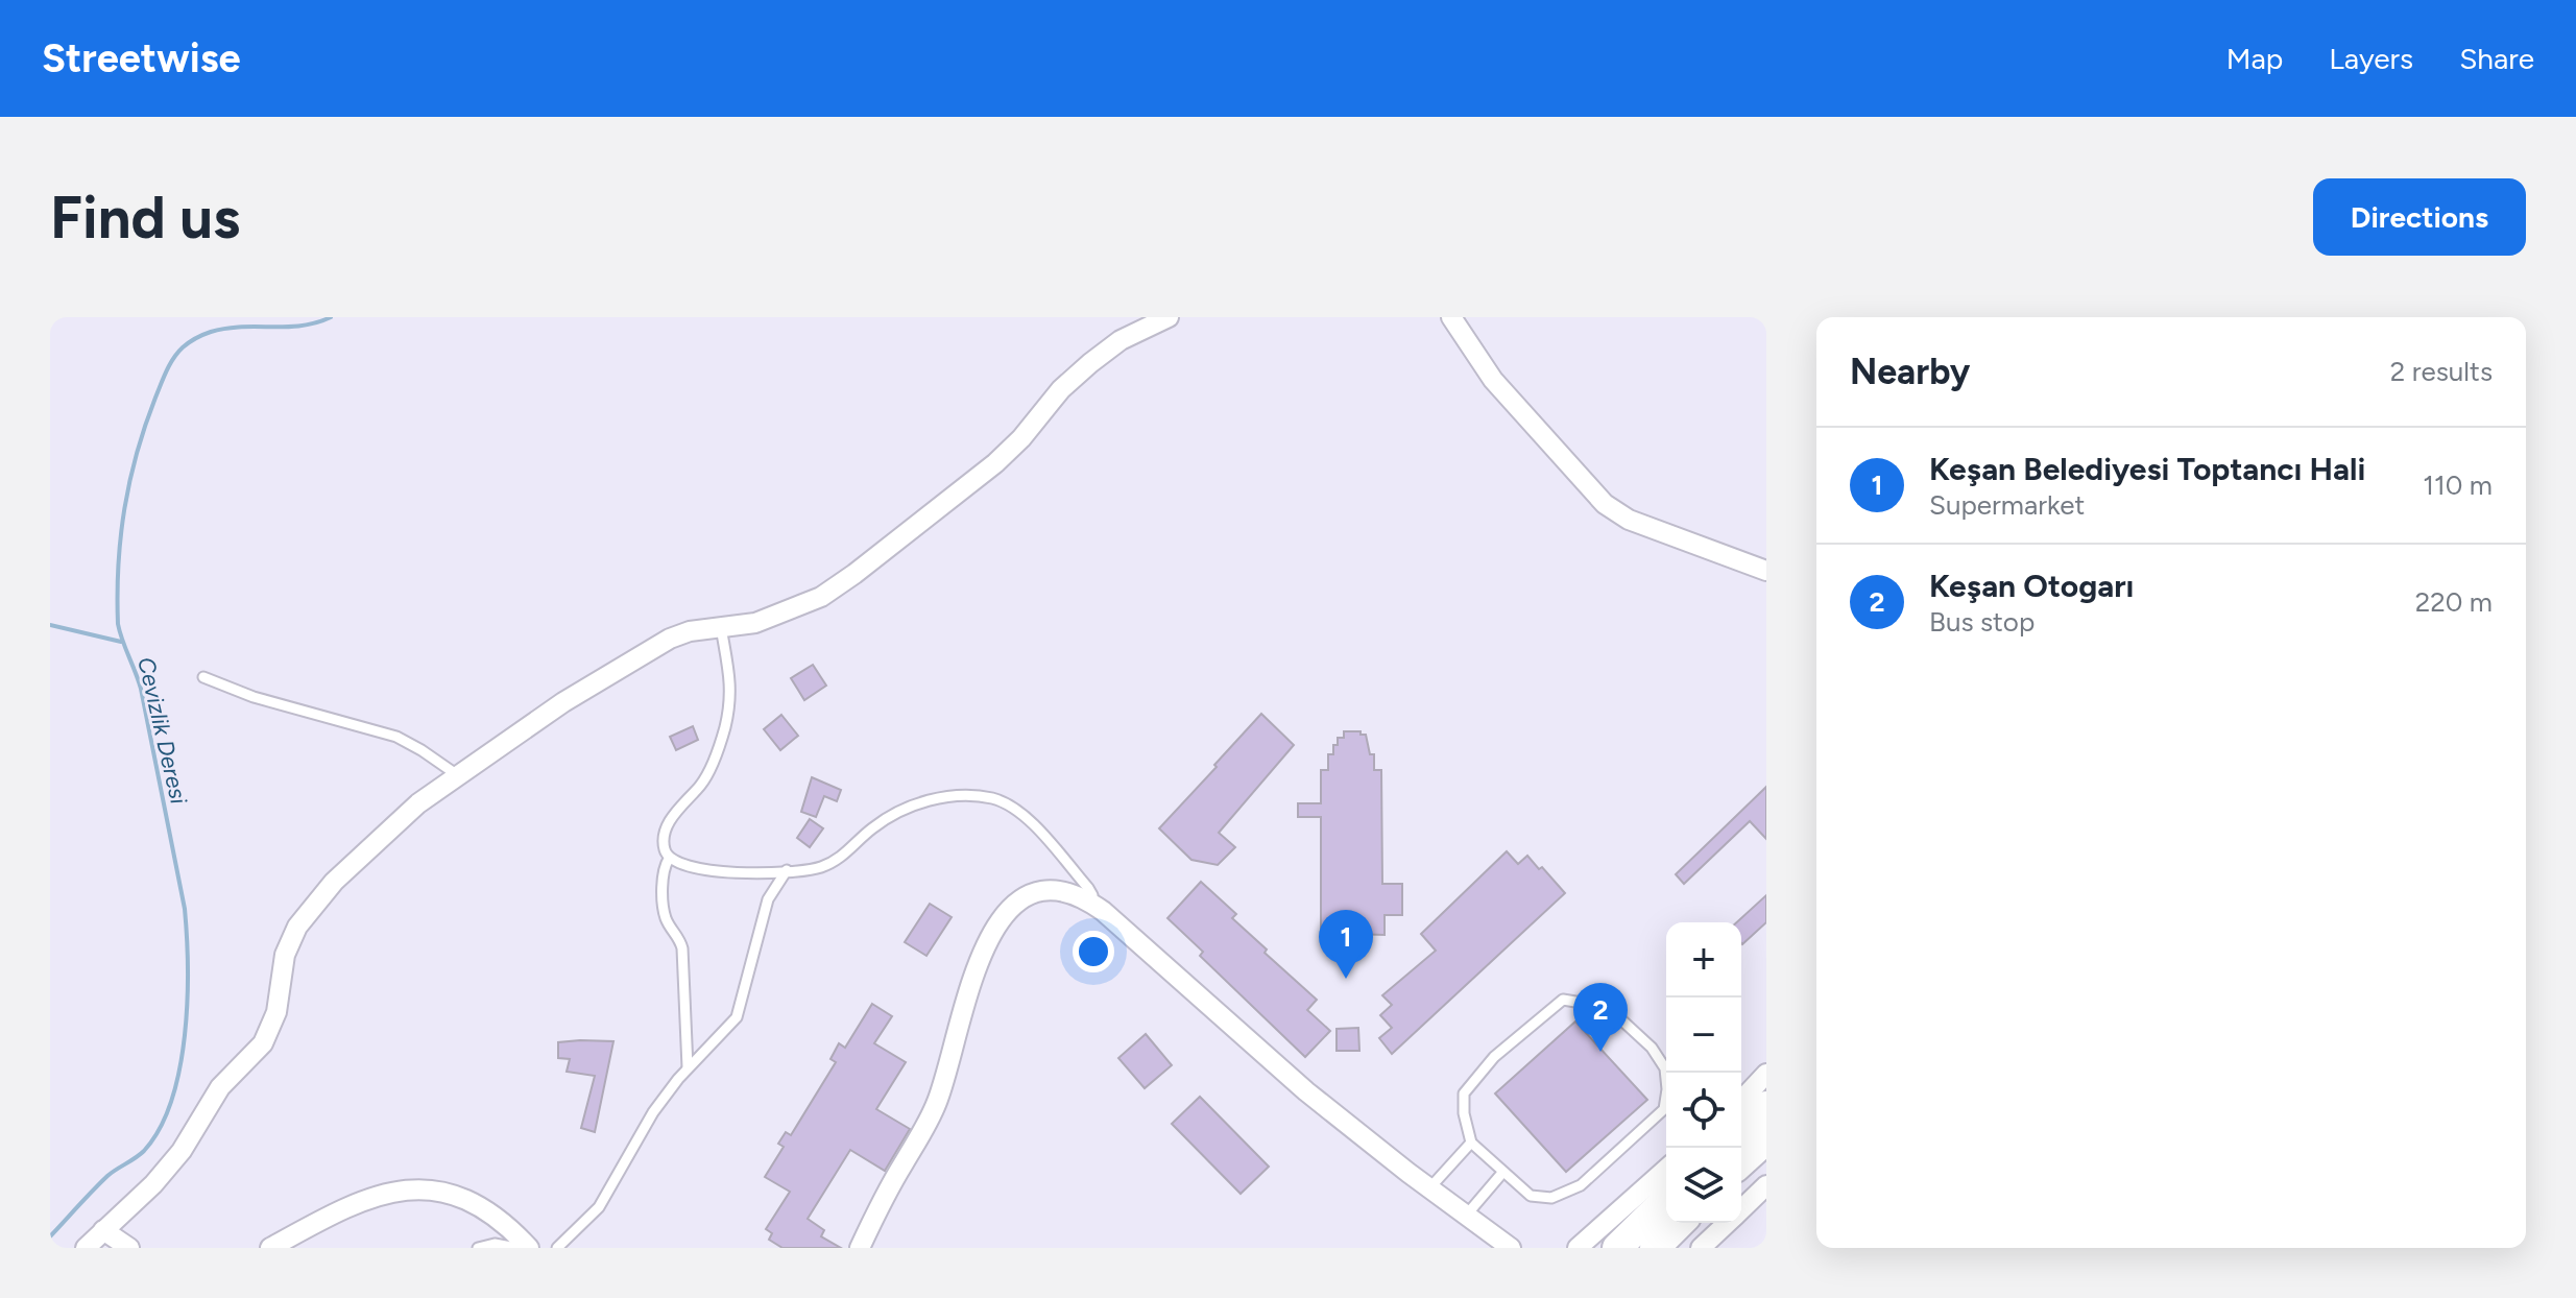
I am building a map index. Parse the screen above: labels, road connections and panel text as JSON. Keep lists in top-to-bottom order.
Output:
{
  "water": ["Cevizlik Deresi"],
  "page": {
    "header": "Streetwise",
    "nav": ["Map", "Layers", "Share"],
    "buttons": "Directions",
    "title": "Find us",
    "heading": ["Nearby", "2 results"],
    "list": [
      {
        "mark": "1",
        "name": "Keşan Belediyesi Toptancı Hali",
        "note": "Supermarket",
        "value": "110 m"
      },
      {
        "mark": "2",
        "name": "Keşan Otogarı",
        "note": "Bus stop",
        "value": "220 m"
      }
    ],
    "pins": ["1", "2"],
    "map_buttons": ["+", "−"]
  }
}
